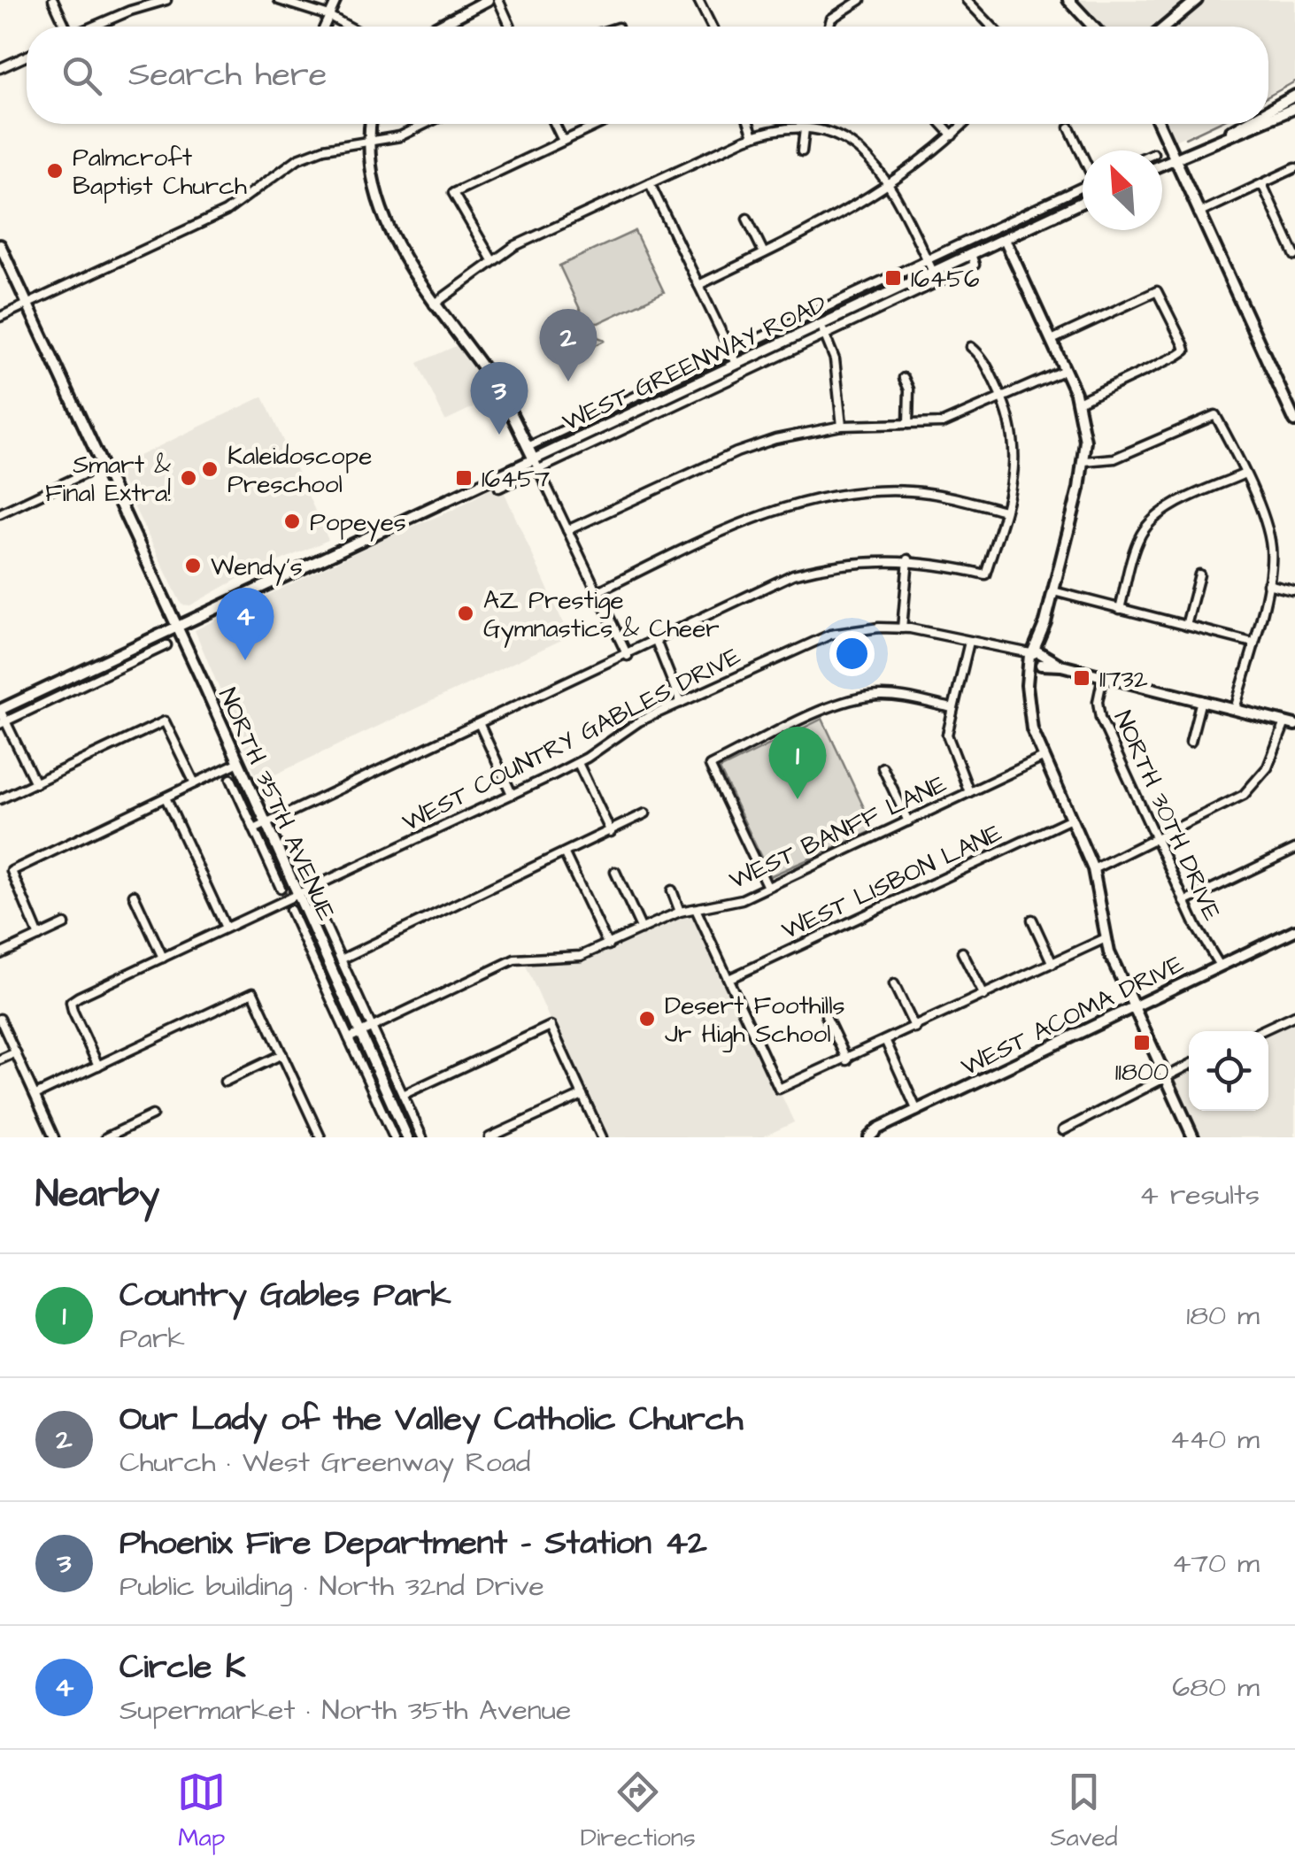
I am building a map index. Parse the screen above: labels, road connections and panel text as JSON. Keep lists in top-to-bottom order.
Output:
{
  "streets": {
    "street": [
      "WEST GREENWAY ROAD",
      "WEST COUNTRY GABLES DRIVE",
      "NORTH 35TH AVENUE",
      "NORTH 30TH DRIVE",
      "WEST BANFF LANE",
      "WEST LISBON LANE",
      "WEST ACOMA DRIVE"
    ]
  },
  "crossings": [
    ["WEST GREENWAY ROAD", "NORTH 35TH AVENUE"],
    ["WEST COUNTRY GABLES DRIVE", "NORTH 35TH AVENUE"],
    ["WEST COUNTRY GABLES DRIVE", "NORTH 30TH DRIVE"],
    ["NORTH 35TH AVENUE", "WEST BANFF LANE"],
    ["NORTH 30TH DRIVE", "WEST ACOMA DRIVE"]
  ],
  "places": {
    "other": [
      "Palmcroft Baptist Church",
      "Kaleidoscope Preschool",
      "Smart & Final Extra!",
      "Popeyes",
      "Wendy's",
      "AZ Prestige Gymnastics & Cheer",
      "Desert Foothills Jr High School"
    ],
    "transit": [
      "16456",
      "16457",
      "11732",
      "11800"
    ]
  },
  "north": "top left",
  "page": {
    "search": "Search here",
    "pins": [
      "2",
      "3",
      "4",
      "1"
    ],
    "heading": ["Nearby", "4 results"],
    "list": [
      {
        "mark": "1",
        "name": "Country Gables Park",
        "note": "Park",
        "value": "180 m"
      },
      {
        "mark": "2",
        "name": "Our Lady of the Valley Catholic Church",
        "note": "Church · West Greenway Road",
        "value": "440 m"
      },
      {
        "mark": "3",
        "name": "Phoenix Fire Department - Station 42",
        "note": "Public building · North 32nd Drive",
        "value": "470 m"
      },
      {
        "mark": "4",
        "name": "Circle K",
        "note": "Supermarket · North 35th Avenue",
        "value": "680 m"
      }
    ],
    "nav": ["Map", "Directions", "Saved"]
  }
}
